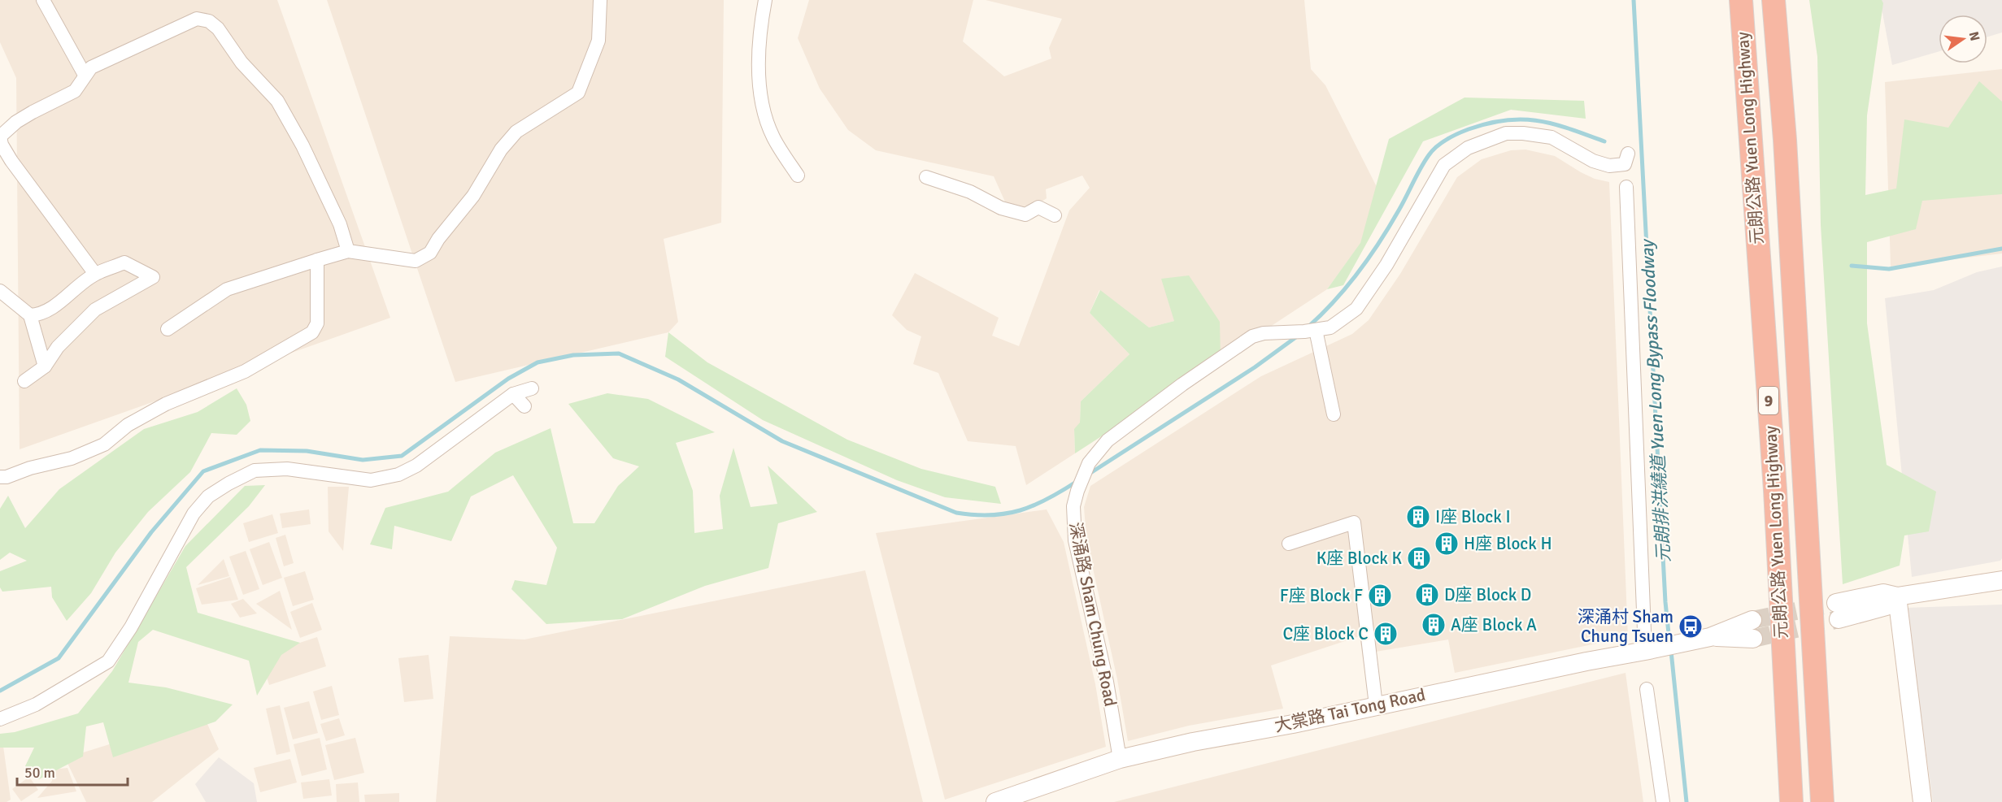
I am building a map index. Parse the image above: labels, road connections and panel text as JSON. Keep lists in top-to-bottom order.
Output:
{
  "streets": {
    "highway": ["元朗公路 Yuen Long Highway", "9"],
    "street": ["深涌路 Sham Chung Road", "大棠路 Tai Tong Road"]
  },
  "crossings": [
    ["深涌路 Sham Chung Road", "大棠路 Tai Tong Road"]
  ],
  "water": ["元朗排洪繞道 Yuen Long Bypass Floodway"],
  "places": {
    "building": [
      "I座 Block I",
      "H座 Block H",
      "K座 Block K",
      "D座 Block D",
      "F座 Block F",
      "A座 Block A",
      "C座 Block C"
    ],
    "bus stop": ["深涌村 Sham Chung Tsuen"]
  },
  "scale_bar": "50 m",
  "north": "right"
}
